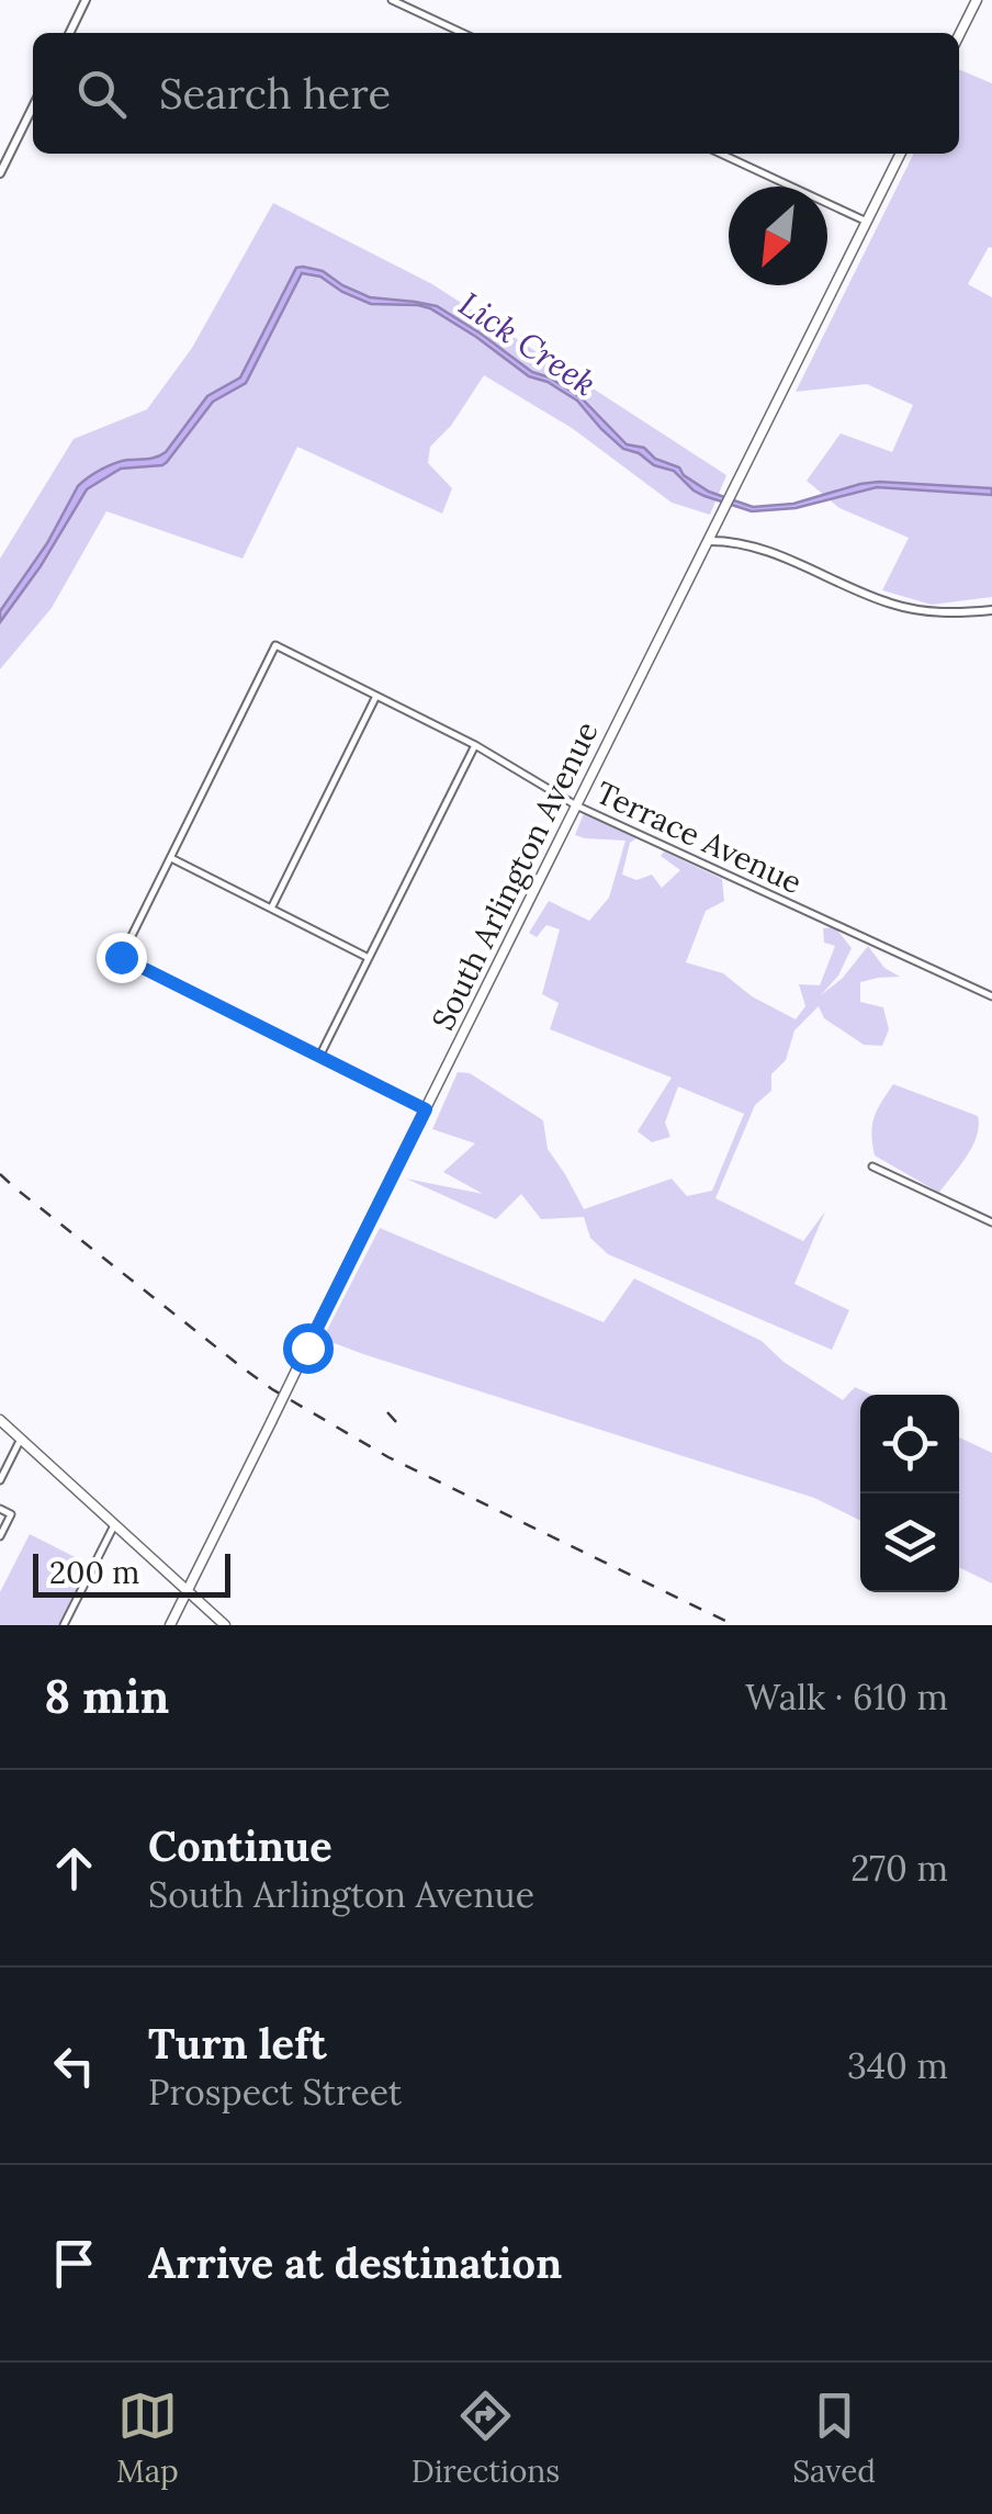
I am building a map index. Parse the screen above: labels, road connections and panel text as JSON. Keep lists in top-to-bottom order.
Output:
{
  "streets": {
    "main road": ["South Arlington Avenue"],
    "street": ["Terrace Avenue"]
  },
  "crossings": [
    ["Terrace Avenue", "South Arlington Avenue"]
  ],
  "water": ["Lick Creek"],
  "scale_bar": "200 m",
  "north": "bottom left",
  "page": {
    "search": "Search here",
    "scale": "200 m",
    "heading": ["8 min", "Walk · 610 m"],
    "list": [
      ["Continue", "South Arlington Avenue", "270 m"],
      ["Turn left", "Prospect Street", "340 m"],
      "Arrive at destination"
    ],
    "nav": ["Map", "Directions", "Saved"]
  }
}
